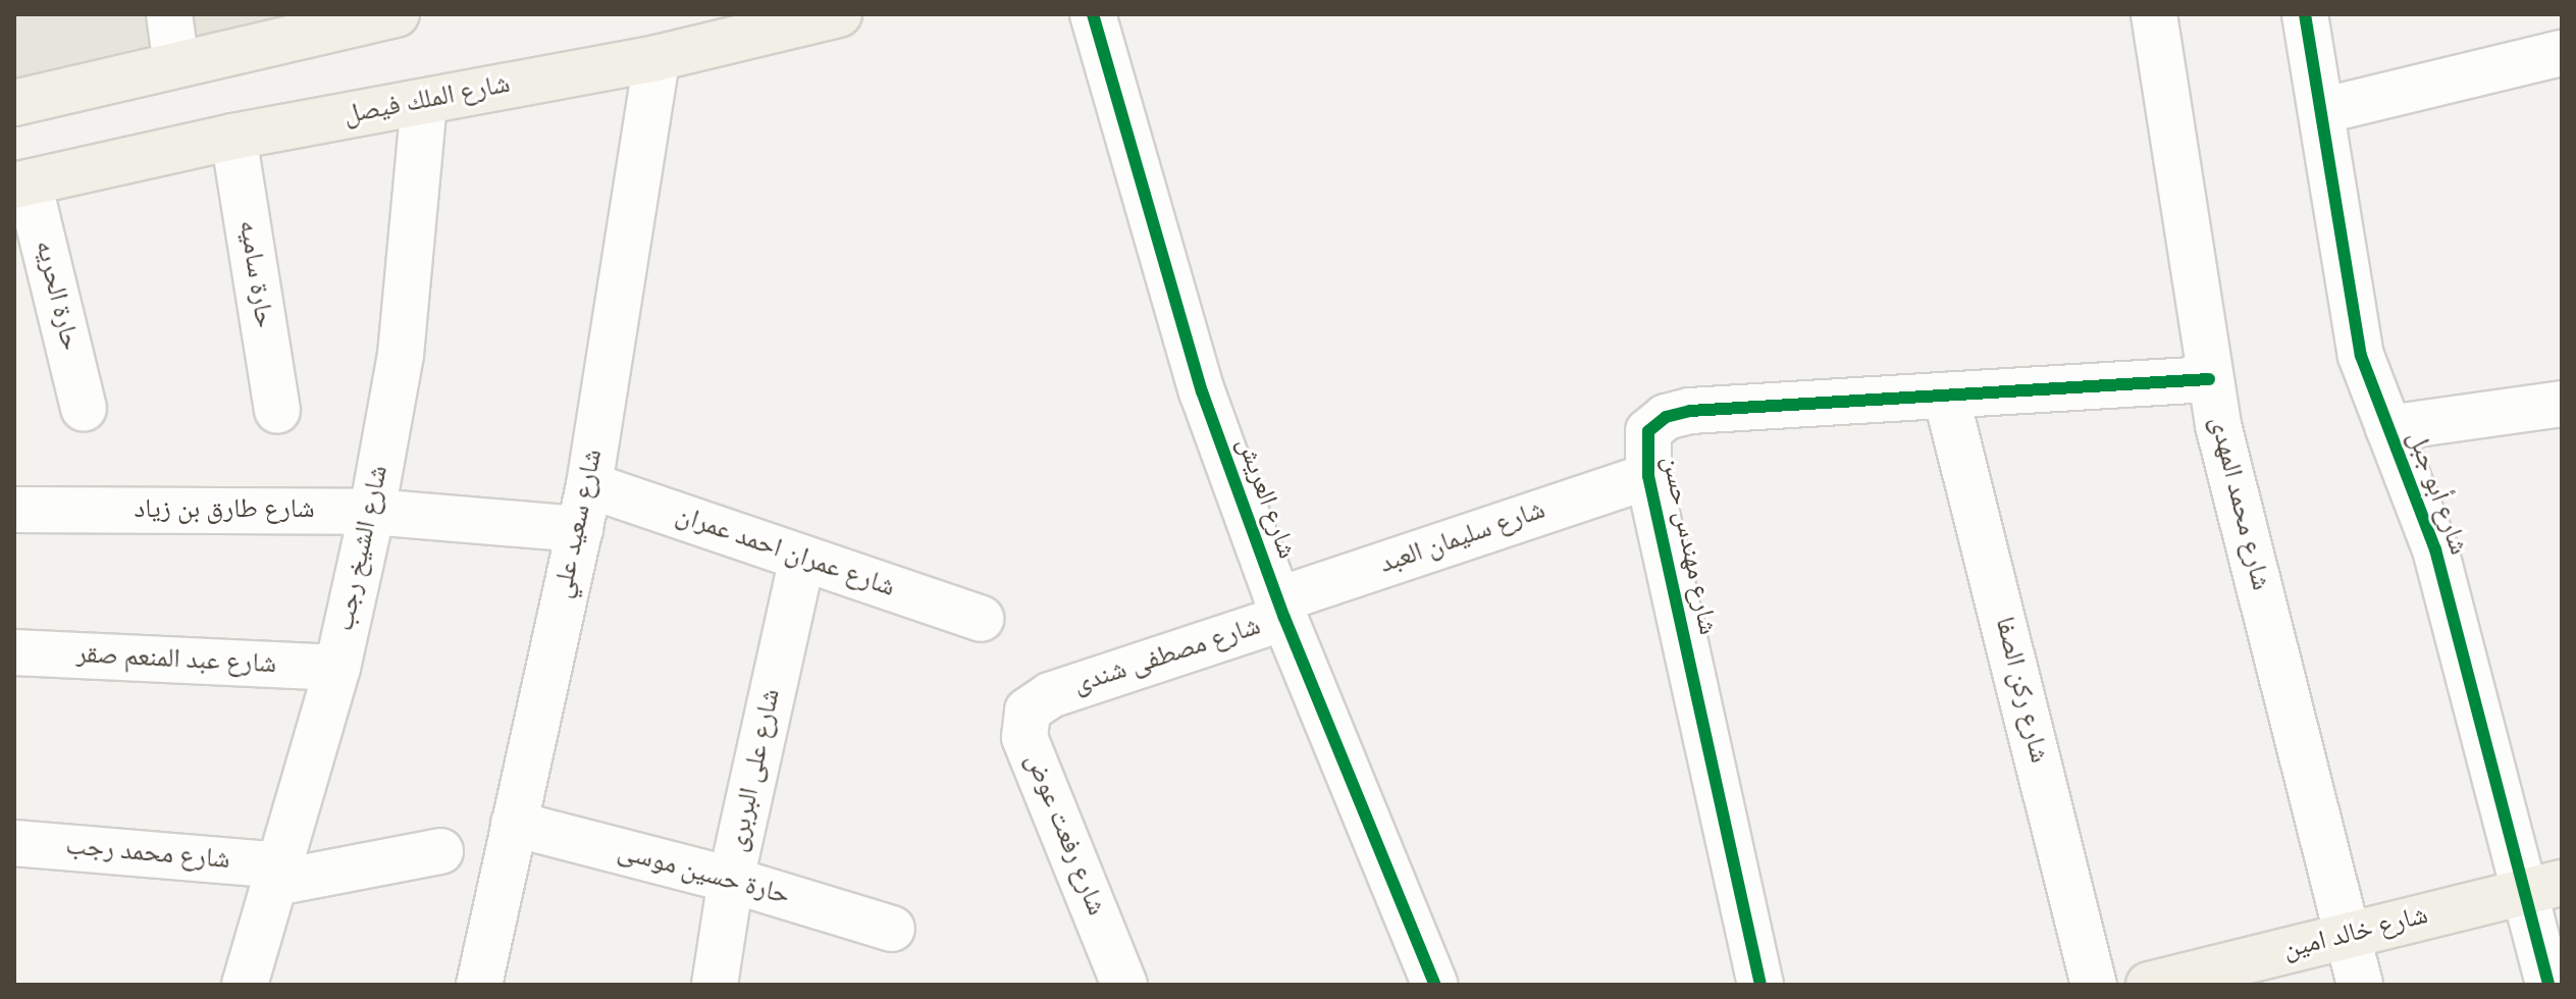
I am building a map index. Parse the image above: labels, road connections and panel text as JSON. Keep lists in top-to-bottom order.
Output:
{
  "streets": {
    "main road": ["شارع الملك فيصل", "شارع خالد امين"],
    "street": [
      "حارة ساميه",
      "حارة الحريه",
      "شارع أبو جبل",
      "شارع العريش",
      "شارع محمد المهدى",
      "شارع طارق بن زياد",
      "شارع سعيد علي",
      "شارع سليمان العبد",
      "شارع مهندس حسن",
      "شارع الشيخ رجب",
      "شارع عمران احمد عمران",
      "شارع مصطفى شندى",
      "شارع عبد المنعم صقر",
      "شارع ركن الصفا",
      "شارع على البربرى",
      "شارع رفعت عوض",
      "شارع محمد رجب",
      "حارة حسين موسى"
    ]
  },
  "crossings": [
    ["شارع الملك فيصل", "حارة ساميه"],
    ["شارع الملك فيصل", "حارة الحريه"],
    ["شارع الملك فيصل", "شارع سعيد علي"],
    ["شارع الملك فيصل", "شارع الشيخ رجب"],
    ["شارع أبو جبل", "شارع خالد امين"],
    ["شارع العريش", "شارع سليمان العبد"],
    ["شارع العريش", "شارع مصطفى شندى"],
    ["شارع محمد المهدى", "شارع مهندس حسن"],
    ["شارع محمد المهدى", "شارع خالد امين"],
    ["شارع طارق بن زياد", "شارع سعيد علي"],
    ["شارع طارق بن زياد", "شارع الشيخ رجب"],
    ["شارع سعيد علي", "شارع عمران احمد عمران"],
    ["شارع سعيد علي", "حارة حسين موسى"],
    ["شارع سليمان العبد", "شارع مهندس حسن"],
    ["شارع سليمان العبد", "شارع مصطفى شندى"],
    ["شارع مهندس حسن", "شارع ركن الصفا"],
    ["شارع الشيخ رجب", "شارع عبد المنعم صقر"],
    ["شارع الشيخ رجب", "شارع محمد رجب"],
    ["شارع عمران احمد عمران", "شارع على البربرى"],
    ["شارع مصطفى شندى", "شارع رفعت عوض"],
    ["شارع على البربرى", "حارة حسين موسى"]
  ]
}
